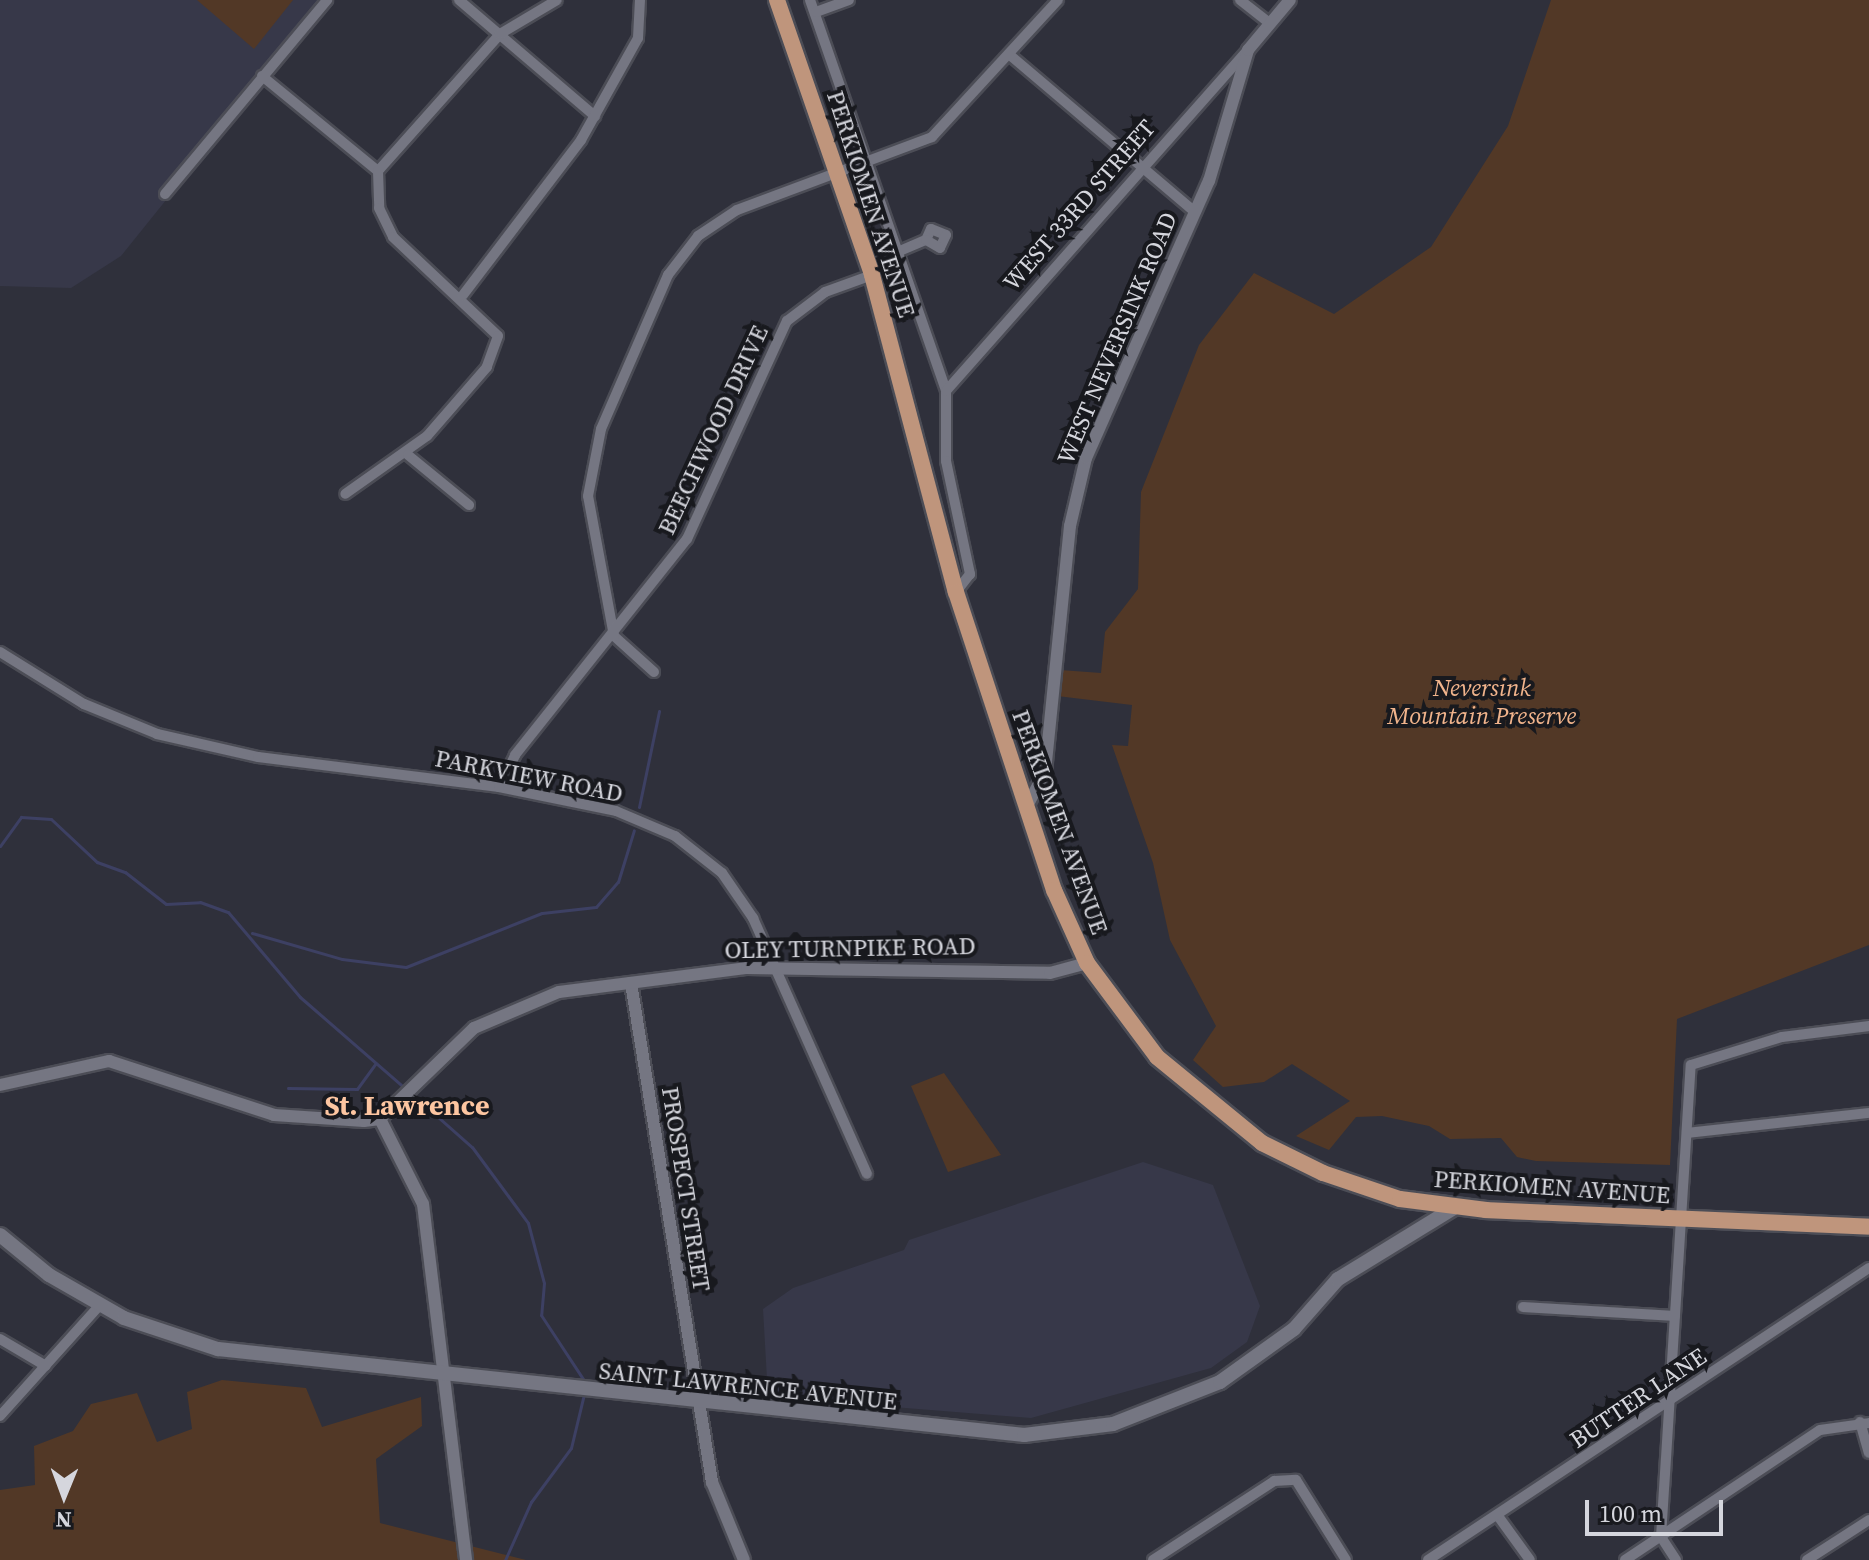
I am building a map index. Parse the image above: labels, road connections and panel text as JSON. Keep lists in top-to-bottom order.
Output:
{
  "streets": {
    "main road": ["PERKIOMEN AVENUE", "SAINT LAWRENCE AVENUE"],
    "street": [
      "WEST 33RD STREET",
      "WEST NEVERSINK ROAD",
      "BEECHWOOD DRIVE",
      "PARKVIEW ROAD",
      "OLEY TURNPIKE ROAD",
      "PROSPECT STREET",
      "BUTTER LANE"
    ]
  },
  "crossings": [
    ["PERKIOMEN AVENUE", "WEST NEVERSINK ROAD"],
    ["PERKIOMEN AVENUE", "BEECHWOOD DRIVE"],
    ["PERKIOMEN AVENUE", "OLEY TURNPIKE ROAD"],
    ["PERKIOMEN AVENUE", "SAINT LAWRENCE AVENUE"],
    ["WEST 33RD STREET", "WEST NEVERSINK ROAD"],
    ["BEECHWOOD DRIVE", "PARKVIEW ROAD"],
    ["PARKVIEW ROAD", "OLEY TURNPIKE ROAD"],
    ["OLEY TURNPIKE ROAD", "PROSPECT STREET"],
    ["PROSPECT STREET", "SAINT LAWRENCE AVENUE"]
  ],
  "districts": ["St. Lawrence"],
  "parks": ["Neversink Mountain Preserve"],
  "scale_bar": "100 m",
  "north": "bottom"
}
